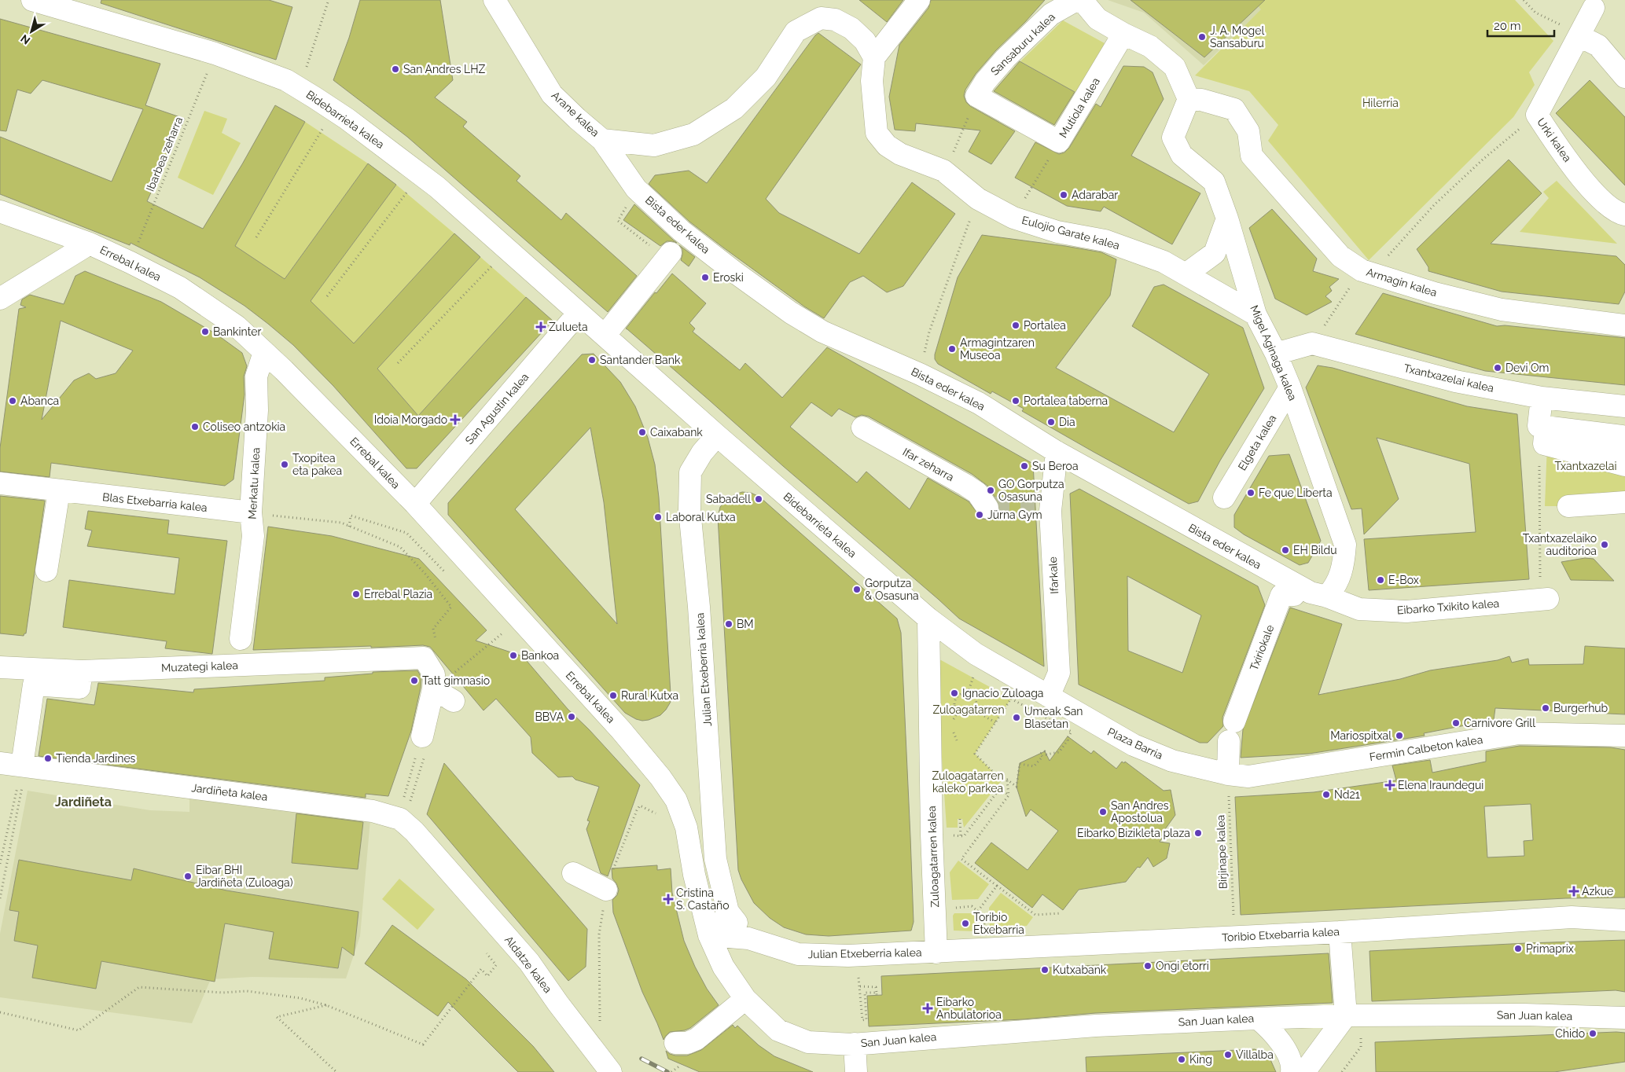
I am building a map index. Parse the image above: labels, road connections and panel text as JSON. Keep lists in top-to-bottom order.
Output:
{
  "streets": {
    "street": [
      "Sansaburu kalea",
      "Mutiola kalea",
      "Arane kalea",
      "Bidebarrieta kalea",
      "Urki kalea",
      "Bista eder kalea",
      "Eulojio Garate kalea",
      "Errebal kalea",
      "Armagin kalea",
      "Migel Aginaga kalea",
      "Txantxazelai kalea",
      "San Agustin kalea",
      "Elgeta kalea",
      "Ifar zeharra",
      "Merkatu kalea",
      "Blas Etxebarria kalea",
      "Ifarkale",
      "Eibarko Txikito kalea",
      "Txiriokale",
      "Muzategi kalea",
      "Julian Etxeberria kalea",
      "Plaza Barria",
      "Fermin Calbeton kalea",
      "Jardiñeta kalea",
      "Zuloagatarren kalea",
      "Toribio Etxebarria kalea",
      "Aldatze kalea",
      "San Juan kalea"
    ],
    "path": ["Ibarbea zeharra", "Birjinape kalea"]
  },
  "crossings": [
    ["Sansaburu kalea", "Mutiola kalea"],
    ["Arane kalea", "Bista eder kalea"],
    ["Arane kalea", "Eulojio Garate kalea"],
    ["Bidebarrieta kalea", "Ibarbea zeharra"],
    ["Bidebarrieta kalea", "San Agustin kalea"],
    ["Bidebarrieta kalea", "Ifarkale"],
    ["Bidebarrieta kalea", "Julian Etxeberria kalea"],
    ["Bidebarrieta kalea", "Plaza Barria"],
    ["Bidebarrieta kalea", "Zuloagatarren kalea"],
    ["Ibarbea zeharra", "Errebal kalea"],
    ["Bista eder kalea", "Migel Aginaga kalea"],
    ["Bista eder kalea", "Ifarkale"],
    ["Bista eder kalea", "Eibarko Txikito kalea"],
    ["Bista eder kalea", "Txiriokale"],
    ["Eulojio Garate kalea", "Migel Aginaga kalea"],
    ["Errebal kalea", "San Agustin kalea"],
    ["Errebal kalea", "Merkatu kalea"],
    ["Errebal kalea", "Julian Etxeberria kalea"],
    ["Armagin kalea", "Migel Aginaga kalea"],
    ["Migel Aginaga kalea", "Elgeta kalea"],
    ["Migel Aginaga kalea", "Eibarko Txikito kalea"],
    ["Merkatu kalea", "Blas Etxebarria kalea"],
    ["Ifarkale", "Plaza Barria"],
    ["Txiriokale", "Plaza Barria"],
    ["Txiriokale", "Fermin Calbeton kalea"],
    ["Julian Etxeberria kalea", "Zuloagatarren kalea"],
    ["Julian Etxeberria kalea", "Toribio Etxebarria kalea"],
    ["Plaza Barria", "Fermin Calbeton kalea"],
    ["Jardiñeta kalea", "Aldatze kalea"],
    ["Zuloagatarren kalea", "Toribio Etxebarria kalea"]
  ],
  "districts": ["Jardiñeta"],
  "parks": [
    "Hilerria",
    "Txantxazelai",
    "Zuloagatarren",
    "Zuloagatarren kaleko parkea"
  ],
  "places": {
    "other": [
      "J. A. Mogel Sansaburu",
      "San Andres LHZ",
      "Adarabar",
      "Eroski",
      "Portalea",
      "Bankinter",
      "Armagintzaren Museoa",
      "Santander Bank",
      "Devi Om",
      "Abanca",
      "Portalea taberna",
      "Dia",
      "Coliseo antzokia",
      "Caixabank",
      "Txopitea eta pakea",
      "Su Beroa",
      "GO Gorputza Osasuna",
      "Fe que Liberta",
      "Sabadell",
      "Jürna Gym",
      "Laboral Kutxa",
      "Txantxazelaiko auditorioa",
      "EH Bildu",
      "E-Box",
      "Gorputza & Osasuna",
      "Errebal Plazia",
      "BM",
      "Bankoa",
      "Tatt gimnasio",
      "Ignacio Zuloaga",
      "Rural Kutxa",
      "Burgerhub",
      "BBVA",
      "Umeak San Blasetan",
      "Carnivore Grill",
      "Mariospitxal",
      "Tienda Jardines",
      "Nd21",
      "San Andres Apostolua",
      "Eibarko Bizikleta plaza",
      "Eibar BHI Jardiñeta (Zuloaga)",
      "Toribio Etxebarria",
      "Primaprix",
      "Ongi etorri",
      "Kutxabank",
      "Chido",
      "Villalba",
      "King"
    ],
    "health": [
      "Zulueta",
      "Idoia Morgado",
      "Elena Iraundegui",
      "Azkue",
      "Cristina S. Castaño",
      "Eibarko Anbulatorioa"
    ]
  },
  "scale_bar": "20 m",
  "north": "bottom left"
}
